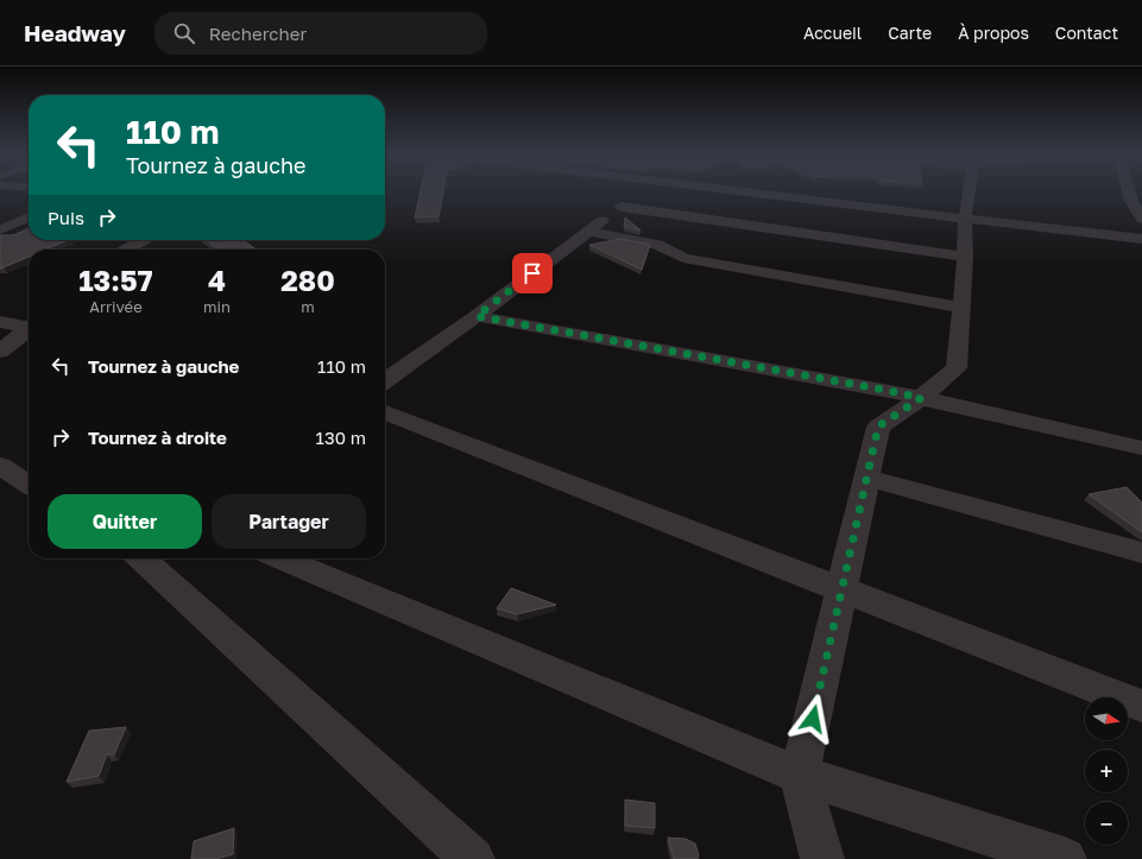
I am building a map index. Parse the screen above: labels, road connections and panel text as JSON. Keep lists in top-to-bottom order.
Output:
{
  "north": "right",
  "page": {
    "header": "Headway",
    "search": "Rechercher",
    "nav": [
      "Accueil",
      "Carte",
      "À propos",
      "Contact"
    ],
    "turn": ["110 m", "Tournez à gauche"],
    "then": "Puis",
    "eta": [
      "13:57",
      "Arrivée",
      "4",
      "min",
      "280",
      "m"
    ],
    "list": [
      {
        "name": "Tournez à gauche",
        "value": "110 m"
      },
      {
        "name": "Tournez à droite",
        "value": "130 m"
      }
    ],
    "buttons": ["Quitter", "Partager"],
    "map_buttons": ["+", "−"]
  }
}
